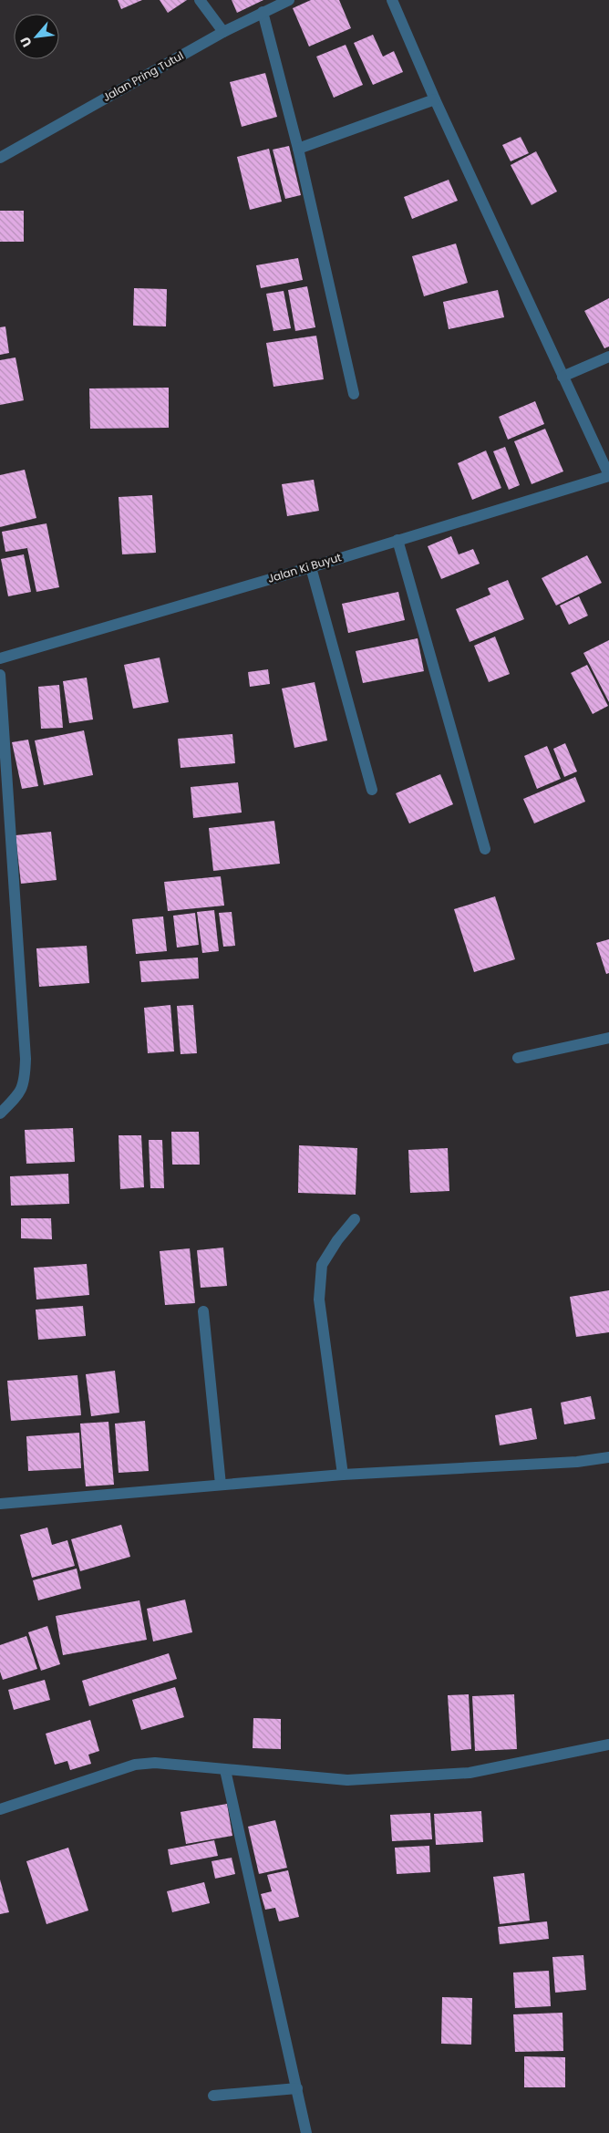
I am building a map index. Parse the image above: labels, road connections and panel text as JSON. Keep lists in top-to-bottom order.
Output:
{
  "streets": {
    "street": ["Jalan Pring Tutul", "Jalan Ki Buyut"]
  },
  "north": "bottom left"
}
